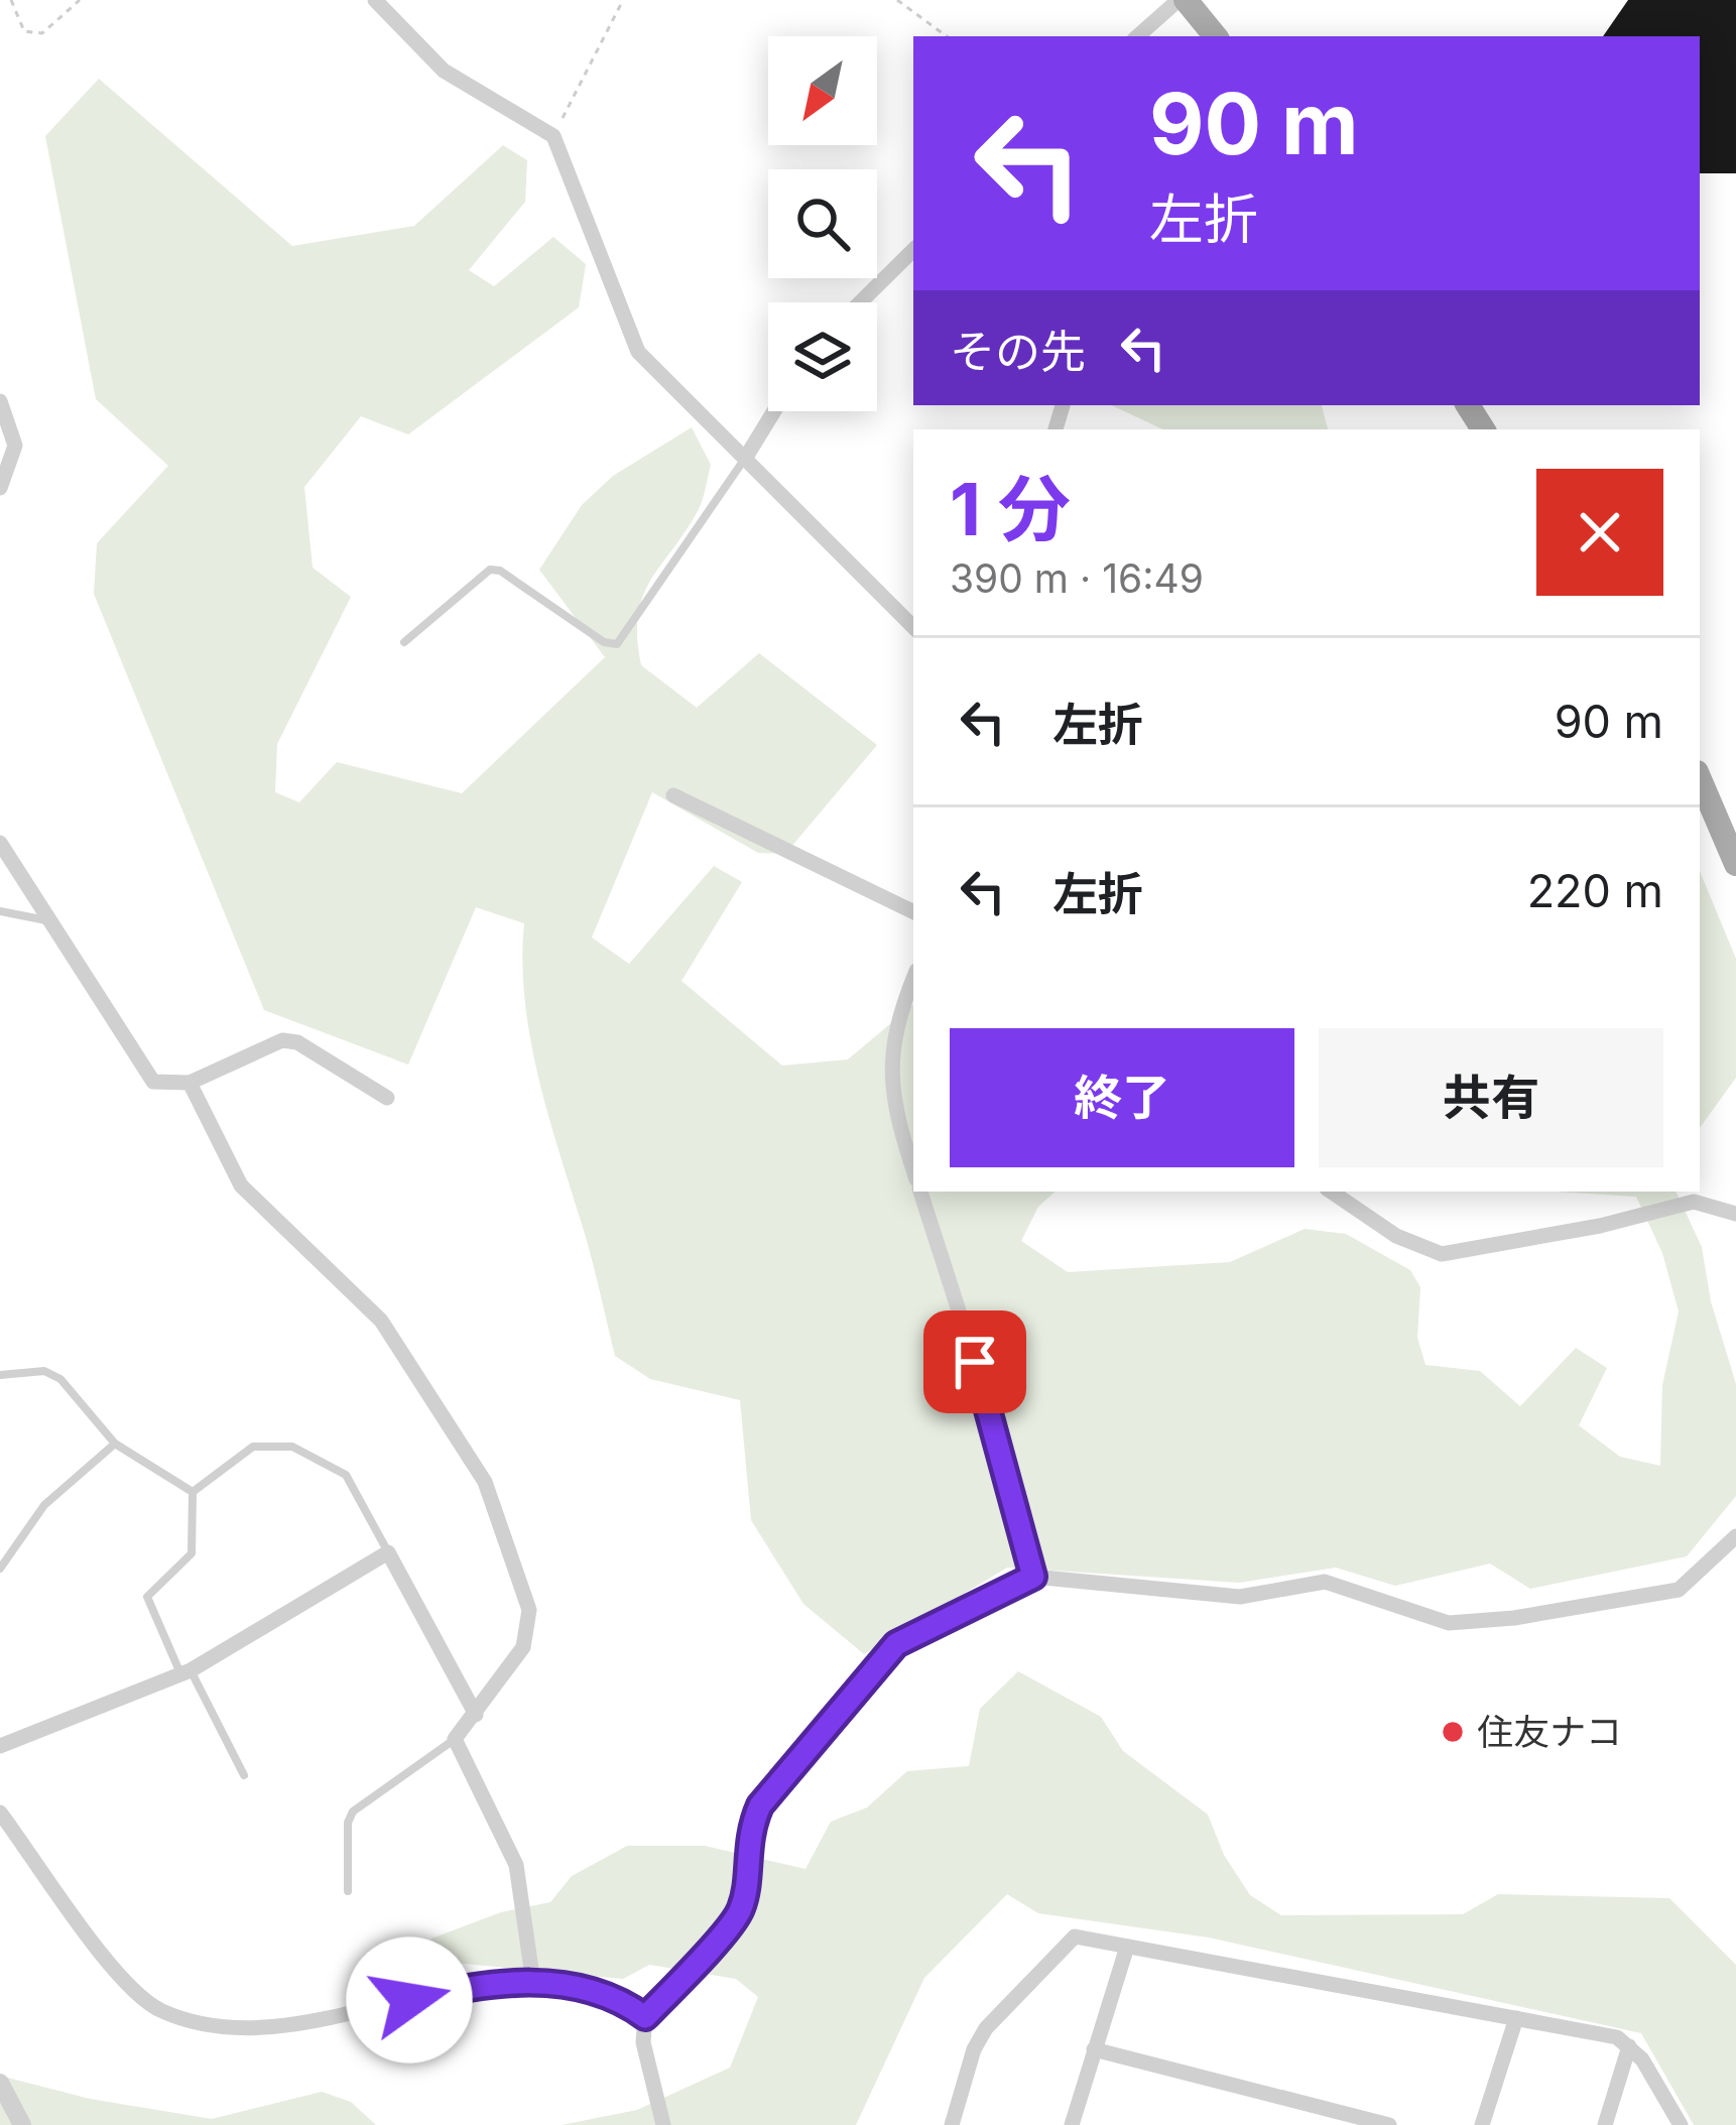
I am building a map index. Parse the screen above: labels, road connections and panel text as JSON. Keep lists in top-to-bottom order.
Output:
{
  "places": ["住友ナコ"],
  "north": "bottom left",
  "page": {
    "turn": ["90 m", "左折"],
    "then": "その先",
    "heading": ["1 分", "390 m · 16:49"],
    "list": [
      {
        "name": "左折",
        "value": "90 m"
      },
      {
        "name": "左折",
        "value": "220 m"
      }
    ],
    "buttons": ["終了", "共有"]
  }
}
